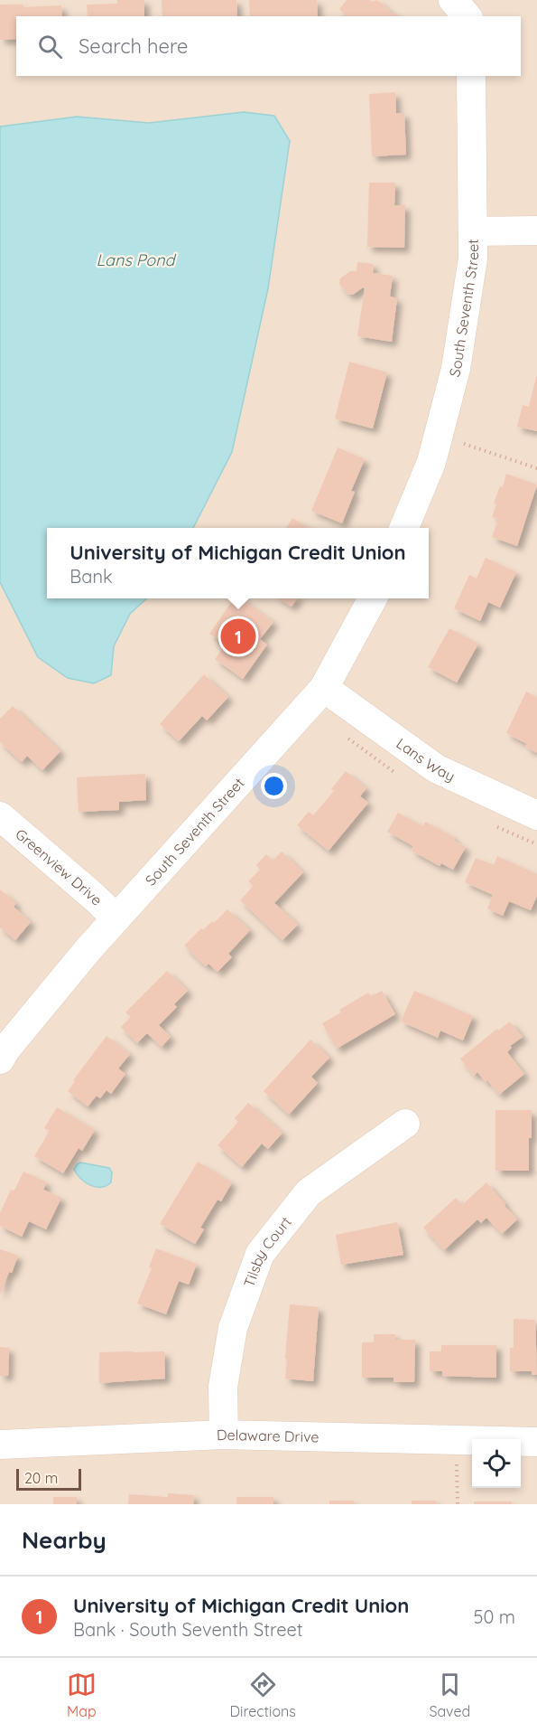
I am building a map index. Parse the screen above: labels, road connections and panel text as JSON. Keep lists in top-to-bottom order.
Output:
{
  "streets": {
    "street": [
      "South Seventh Street",
      "Lans Way",
      "Greenview Drive",
      "Tilsby Court",
      "Delaware Drive"
    ]
  },
  "crossings": [
    ["South Seventh Street", "Lans Way"],
    ["South Seventh Street", "Greenview Drive"],
    ["Tilsby Court", "Delaware Drive"]
  ],
  "water": ["Lans Pond"],
  "scale_bar": "20 m",
  "page": {
    "search": "Search here",
    "popup": ["University of Michigan Credit Union", "Bank"],
    "pins": "1",
    "scale": "20 m",
    "heading": "Nearby",
    "list": [
      {
        "mark": "1",
        "name": "University of Michigan Credit Union",
        "note": "Bank · South Seventh Street",
        "value": "50 m"
      }
    ],
    "nav": ["Map", "Directions", "Saved"]
  }
}
